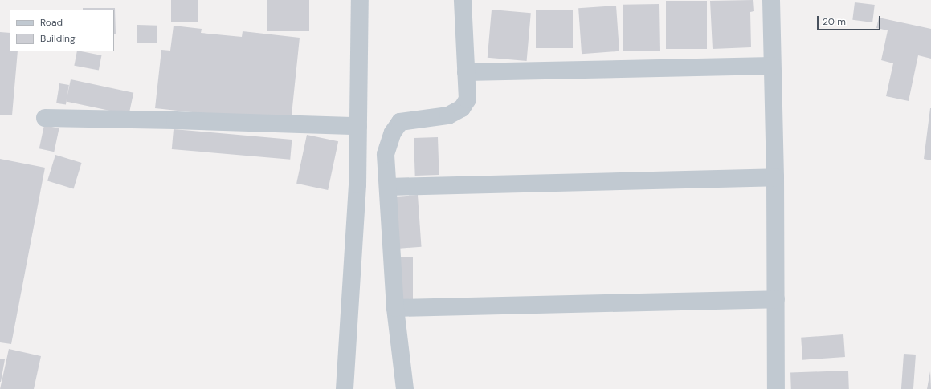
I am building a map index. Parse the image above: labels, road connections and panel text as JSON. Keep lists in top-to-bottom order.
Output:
{
  "legend": ["Road", "Building"],
  "scale_bar": "20 m"
}
